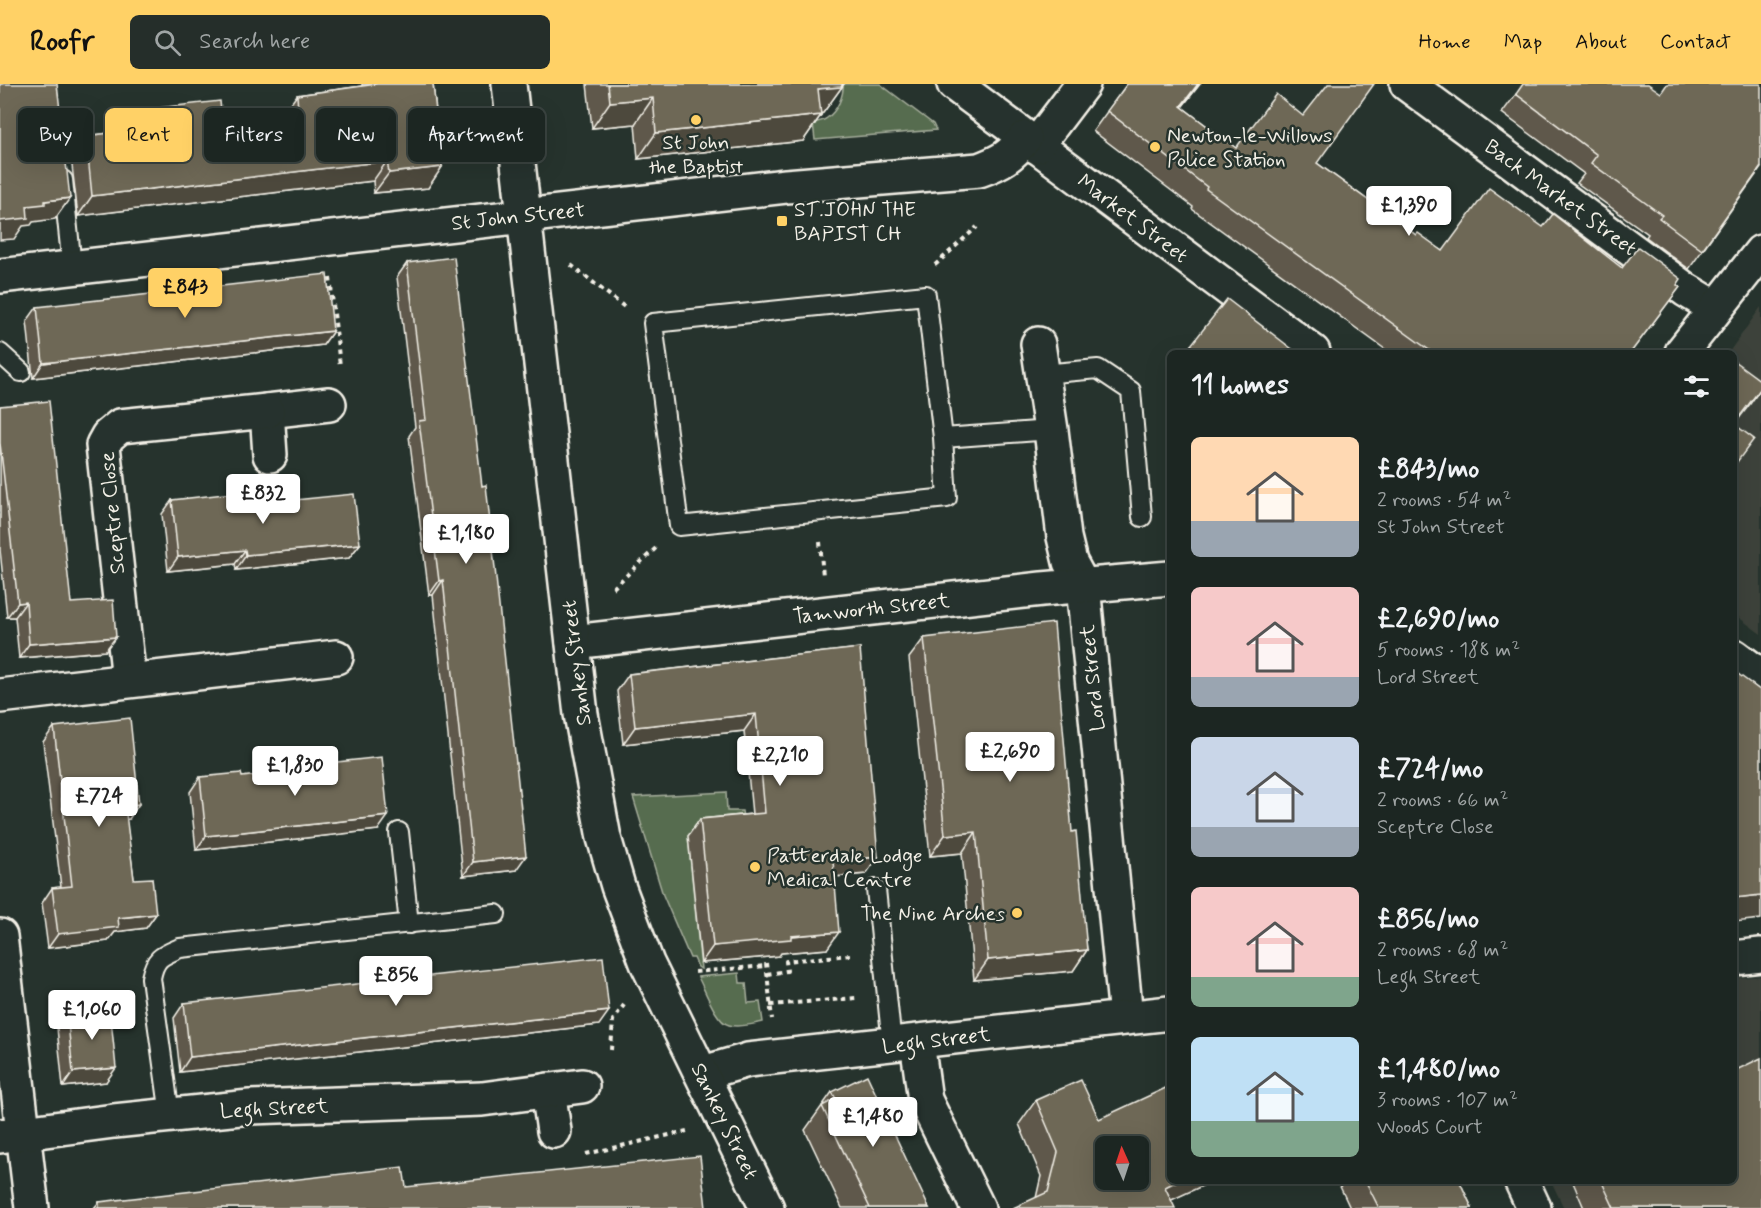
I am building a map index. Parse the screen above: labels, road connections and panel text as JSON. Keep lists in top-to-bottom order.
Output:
{
  "streets": {
    "street": [
      "Back Market Street",
      "St John Street",
      "Market Street",
      "Sceptre Close",
      "Tamworth Street",
      "Sankey Street",
      "Lord Street",
      "Legh Street"
    ]
  },
  "crossings": [
    ["St John Street", "Market Street"],
    ["St John Street", "Sankey Street"],
    ["Tamworth Street", "Sankey Street"],
    ["Tamworth Street", "Lord Street"],
    ["Sankey Street", "Legh Street"],
    ["Lord Street", "Legh Street"]
  ],
  "places": {
    "other": [
      "St John the Baptist",
      "Newton-le-Willows Police Station",
      "Patterdale Lodge Medical Centre",
      "The Nine Arches"
    ],
    "transit": ["ST.JOHN THE BAPIST CH"]
  },
  "north": "top",
  "page": {
    "header": "Roofr",
    "search": "Search here",
    "nav": [
      "Home",
      "Map",
      "About",
      "Contact"
    ],
    "chip": [
      "Buy",
      "Rent",
      "Filters",
      "New",
      "Apartment"
    ],
    "price": [
      "£1,390",
      "£843",
      "£832",
      "£1,180",
      "£2,690",
      "£2,210",
      "£1,830",
      "£724",
      "£856",
      "£1,060",
      "£1,480"
    ],
    "heading": "11 homes",
    "list": [
      {
        "name": "£843/mo",
        "note": "2 rooms · 54 m² · St John Street"
      },
      {
        "name": "£2,690/mo",
        "note": "5 rooms · 188 m² · Lord Street"
      },
      {
        "name": "£724/mo",
        "note": "2 rooms · 66 m² · Sceptre Close"
      },
      {
        "name": "£856/mo",
        "note": "2 rooms · 68 m² · Legh Street"
      },
      {
        "name": "£1,480/mo",
        "note": "3 rooms · 107 m² · Woods Court"
      }
    ]
  }
}
